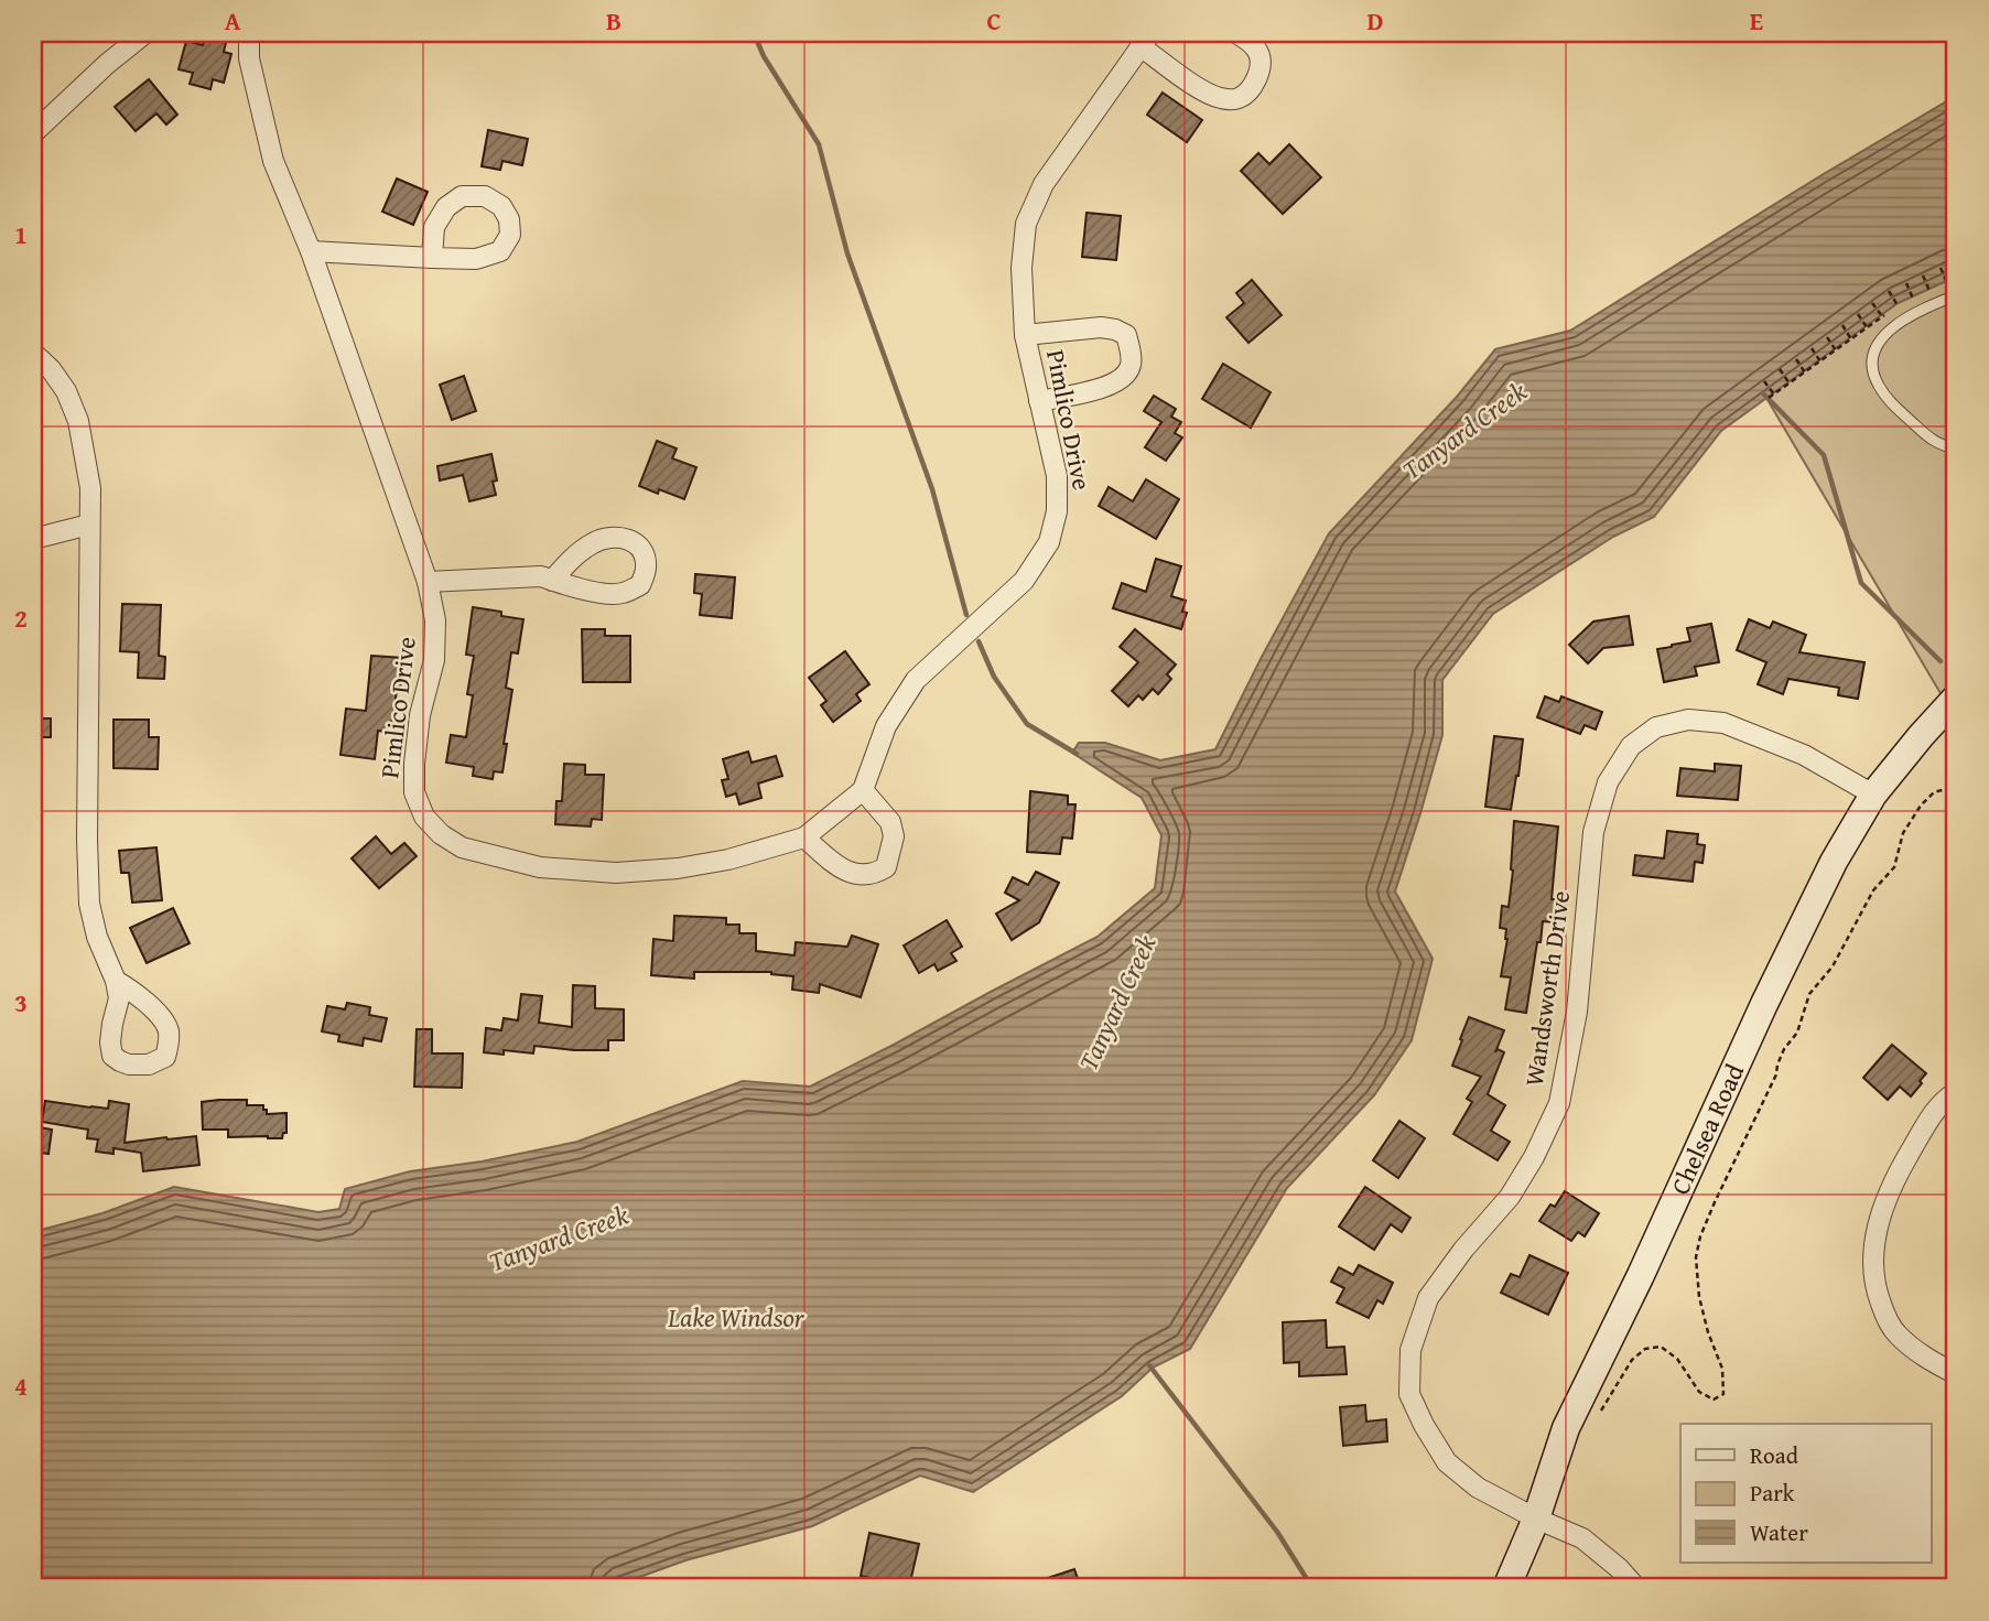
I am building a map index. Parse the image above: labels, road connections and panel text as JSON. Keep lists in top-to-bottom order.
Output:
{
  "streets": {
    "street": ["Pimlico Drive", "Wandsworth Drive", "Chelsea Road"]
  },
  "crossings": [
    ["Wandsworth Drive", "Chelsea Road"]
  ],
  "water": ["Tanyard Creek", "Lake Windsor"],
  "legend": ["Road", "Park", "Water"],
  "grid": {
    "columns": [
      "A",
      "B",
      "C",
      "D",
      "E"
    ],
    "rows": [
      "1",
      "2",
      "3",
      "4"
    ]
  }
}
